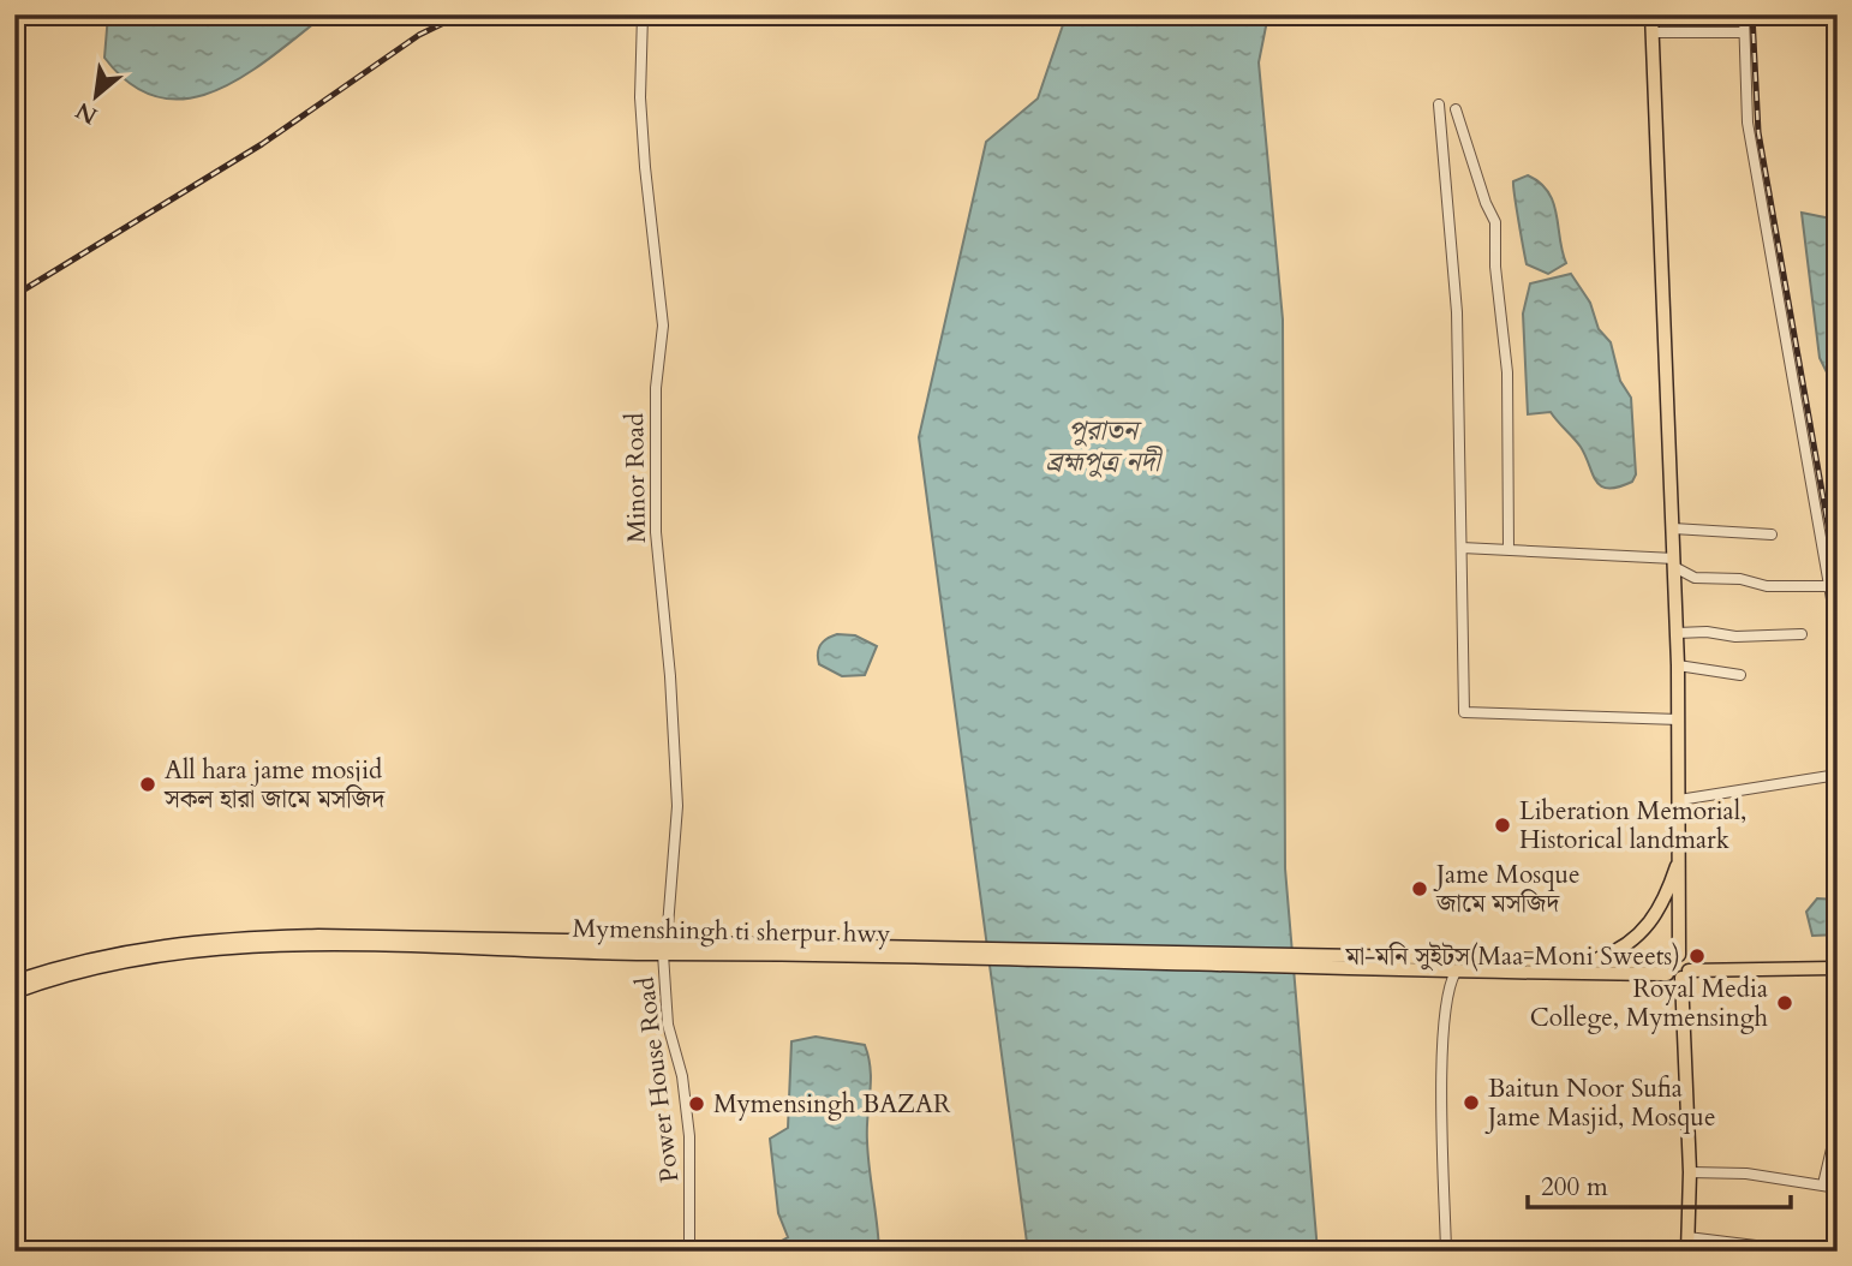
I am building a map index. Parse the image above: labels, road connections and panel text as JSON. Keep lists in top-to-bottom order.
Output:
{
  "streets": {
    "main road": ["Mymenshingh ti sherpur hwy"],
    "street": ["Minor Road", "Power House Road"]
  },
  "crossings": [
    ["Minor Road", "Mymenshingh ti sherpur hwy"],
    ["Minor Road", "Power House Road"],
    ["Mymenshingh ti sherpur hwy", "Power House Road"]
  ],
  "water": ["পুরাতন ব্রহ্মপুত্র নদী"],
  "places": [
    "All hara jame mosjid সকল হারা জামে মসজিদ",
    "Liberation Memorial, Historical landmark",
    "Jame Mosque জামে মসজিদ",
    "মা-মনি সুইটস(Maa-Moni Sweets)",
    "Royal Media College, Mymensingh",
    "Baitun Noor Sufia Jame Masjid, Mosque",
    "Mymensingh BAZAR"
  ],
  "scale_bar": "200 m",
  "north": "bottom left"
}
